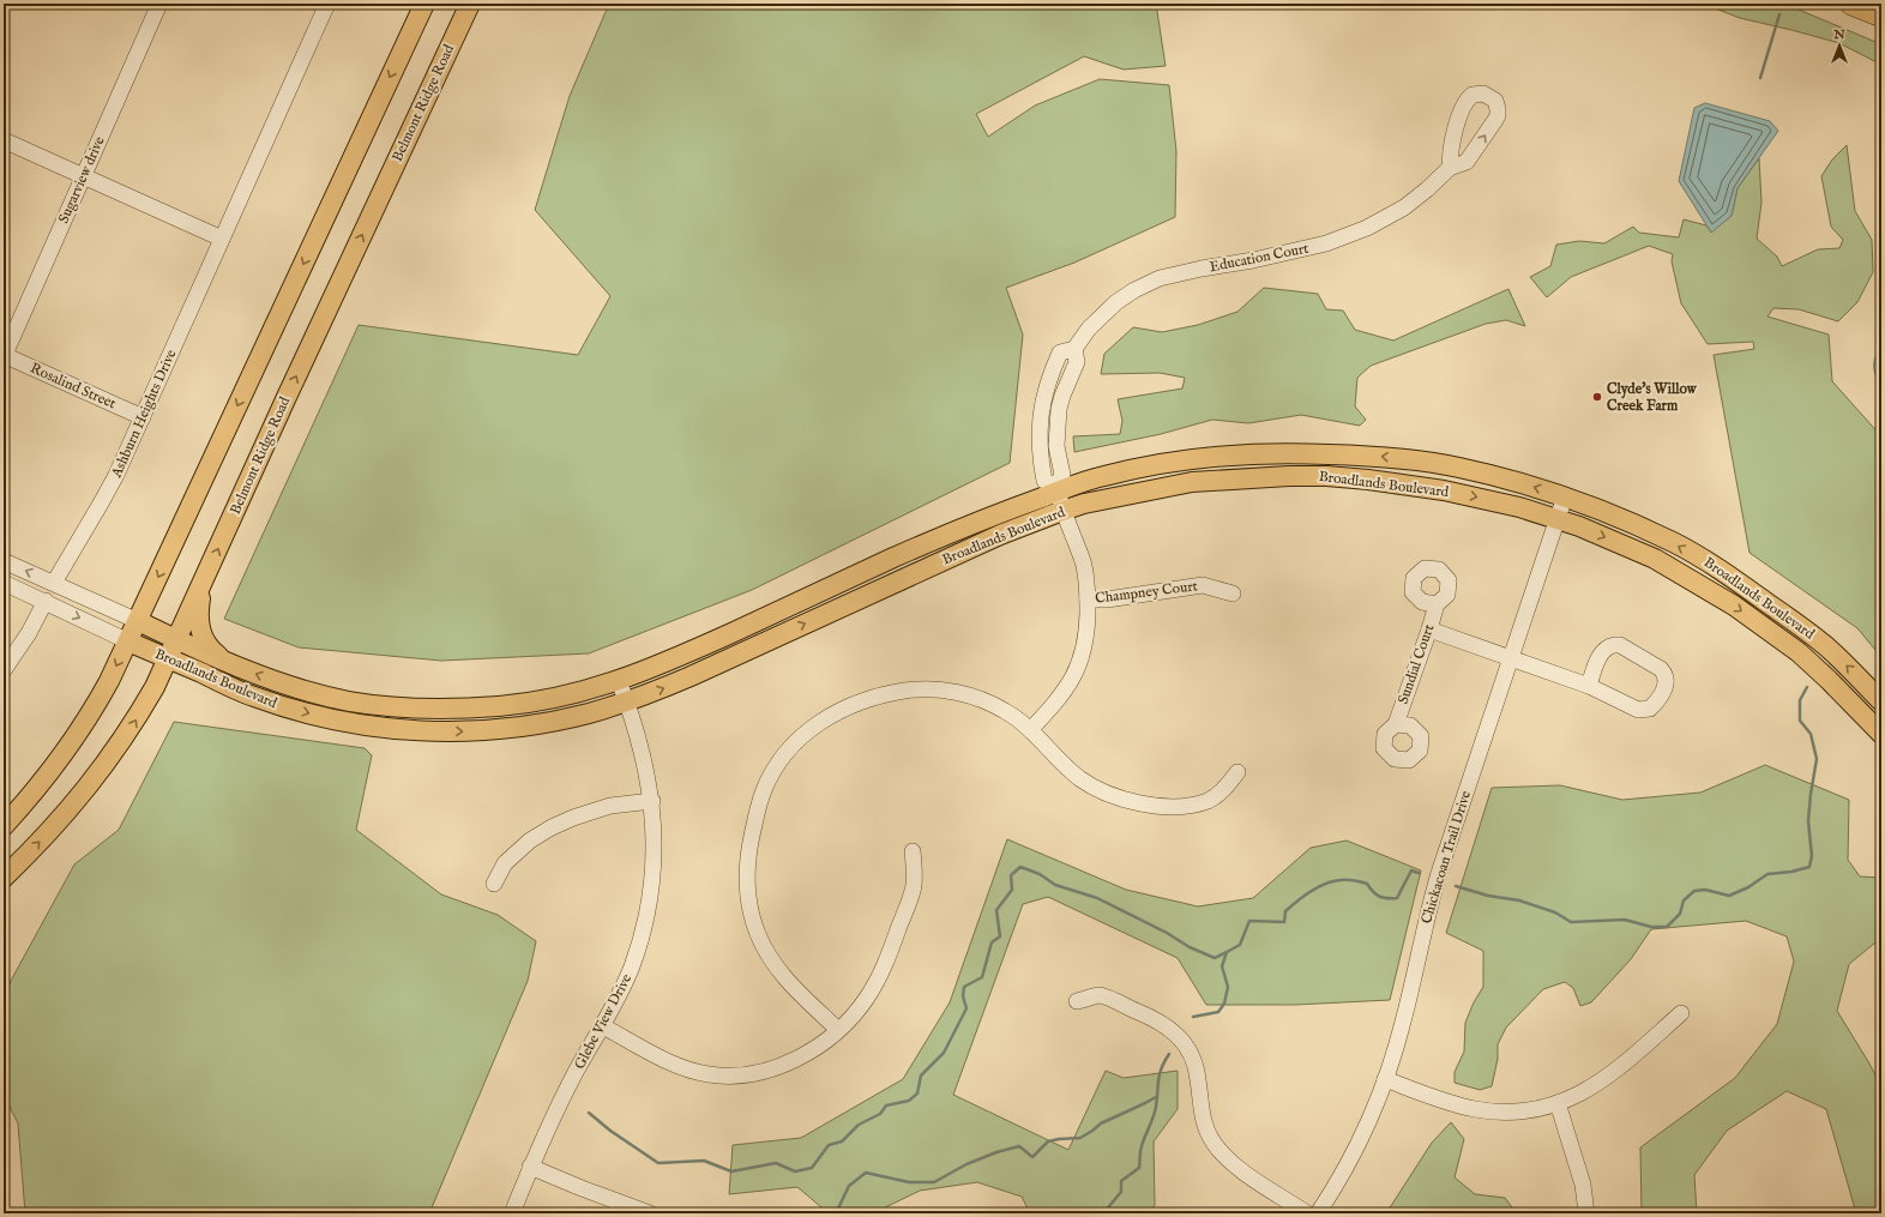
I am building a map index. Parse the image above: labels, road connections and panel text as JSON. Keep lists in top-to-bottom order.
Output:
{
  "streets": {
    "main road": ["Belmont Ridge Road", "Broadlands Boulevard"],
    "street": [
      "Sugarview drive",
      "Education Court",
      "Rosalind Street",
      "Ashburn Heights Drive",
      "Champney Court",
      "Sundial Court",
      "Chickacoan Trail Drive",
      "Glebe View Drive"
    ]
  },
  "crossings": [
    ["Belmont Ridge Road", "Broadlands Boulevard"],
    ["Sugarview drive", "Rosalind Street"],
    ["Education Court", "Broadlands Boulevard"],
    ["Rosalind Street", "Ashburn Heights Drive"],
    ["Broadlands Boulevard", "Chickacoan Trail Drive"],
    ["Broadlands Boulevard", "Glebe View Drive"]
  ],
  "places": ["Clyde's Willow Creek Farm"],
  "north": "top"
}
